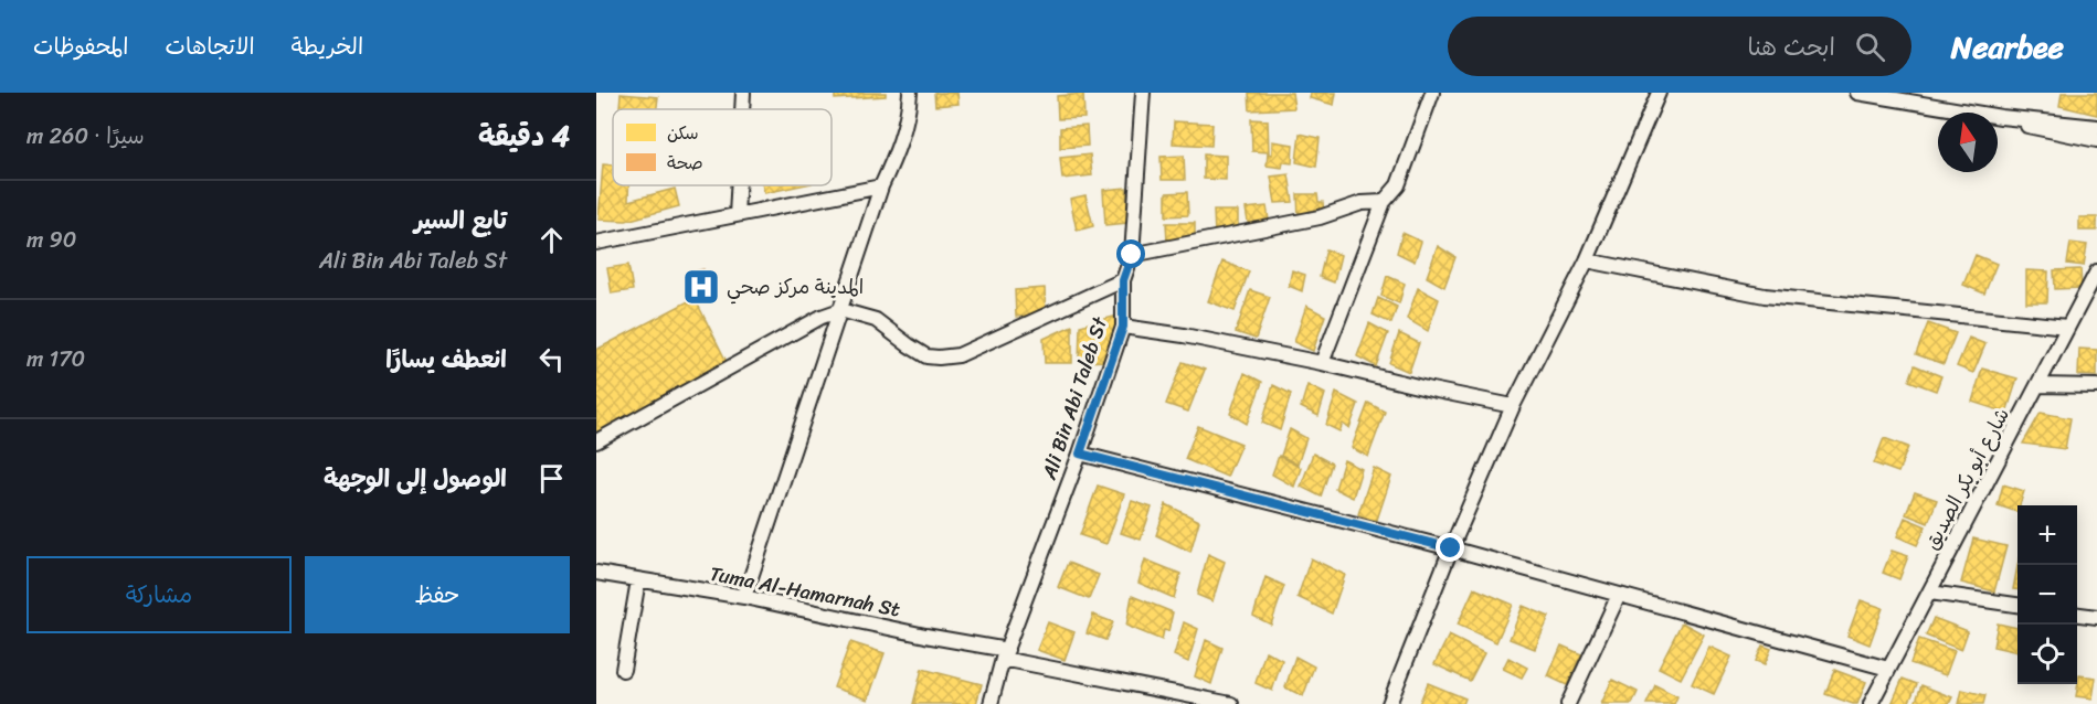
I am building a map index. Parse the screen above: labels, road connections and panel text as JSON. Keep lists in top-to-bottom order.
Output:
{
  "streets": {
    "street": ["Ali Bin Abi Taleb St", "شارع أبو بكر الصديق", "Tuma Al-Hamarnah St"]
  },
  "crossings": [
    ["Ali Bin Abi Taleb St", "Tuma Al-Hamarnah St"]
  ],
  "places": {
    "hospital": ["المدينة مركز صحي"]
  },
  "legend": ["سكن", "صحة"],
  "north": "top",
  "page": {
    "header": "Nearbee",
    "search": "ابحث هنا",
    "nav": ["الخريطة", "الاتجاهات", "المحفوظات"],
    "heading": ["4 دقيقة", "سيرًا · 260 m"],
    "list": [
      ["تابع السير", "Ali Bin Abi Taleb St", "90 m"],
      ["انعطف يسارًا", "170 m"],
      "الوصول إلى الوجهة"
    ],
    "map_buttons": ["+", "−"],
    "buttons": ["حفظ", "مشاركة"]
  }
}
